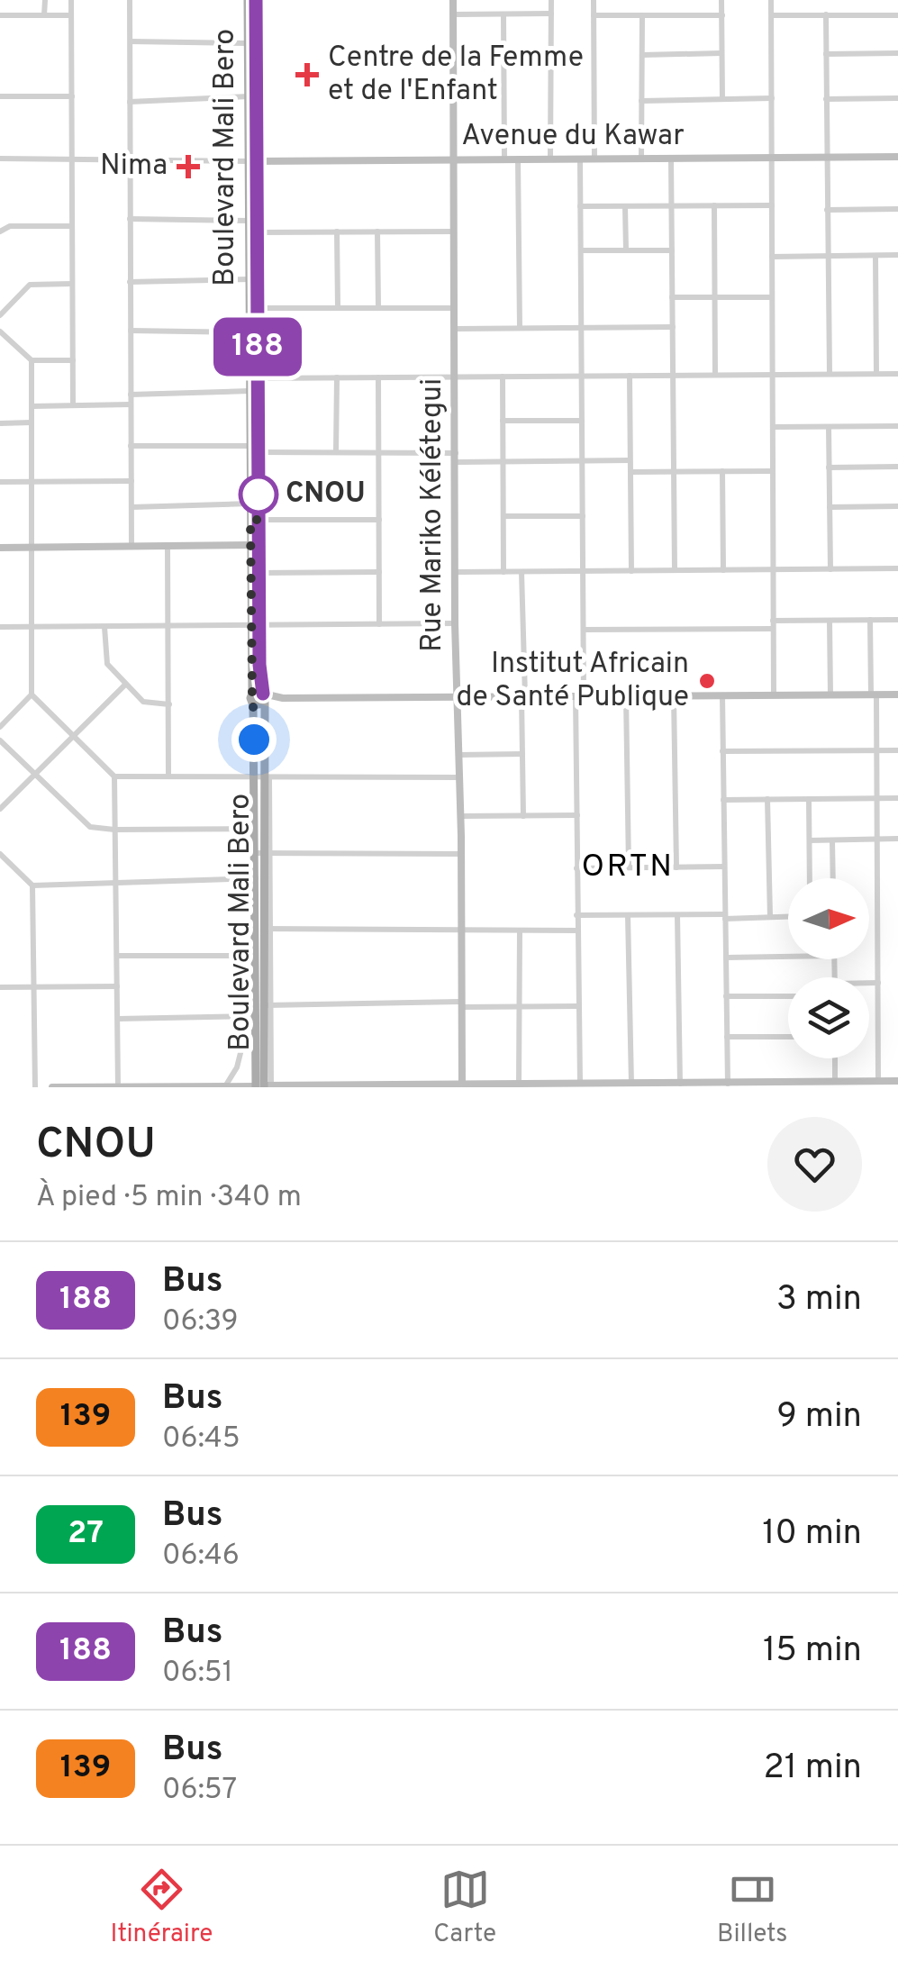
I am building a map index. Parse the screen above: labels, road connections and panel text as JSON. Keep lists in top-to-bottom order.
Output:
{
  "streets": {
    "main road": ["Boulevard Mali Bero"],
    "street": ["Avenue du Kawar", "Rue Mariko Kélétegui"]
  },
  "crossings": [
    ["Avenue du Kawar", "Boulevard Mali Bero"],
    ["Avenue du Kawar", "Rue Mariko Kélétegui"]
  ],
  "districts": ["ORTN"],
  "places": {
    "health": ["Centre de la Femme et de l'Enfant", "Nima"],
    "other": ["CNOU", "Institut Africain de Santé Publique"]
  },
  "lines": ["bus line 188"],
  "north": "right",
  "page": {
    "on_map": "188",
    "heading": ["CNOU", "À pied · 5 min · 340 m"],
    "list": [
      {
        "mark": "188",
        "name": "Bus",
        "note": "06:39",
        "value": "3 min"
      },
      {
        "mark": "139",
        "name": "Bus",
        "note": "06:45",
        "value": "9 min"
      },
      {
        "mark": "27",
        "name": "Bus",
        "note": "06:46",
        "value": "10 min"
      },
      {
        "mark": "188",
        "name": "Bus",
        "note": "06:51",
        "value": "15 min"
      },
      {
        "mark": "139",
        "name": "Bus",
        "note": "06:57",
        "value": "21 min"
      }
    ],
    "tabs": ["Itinéraire", "Carte", "Billets"]
  }
}
